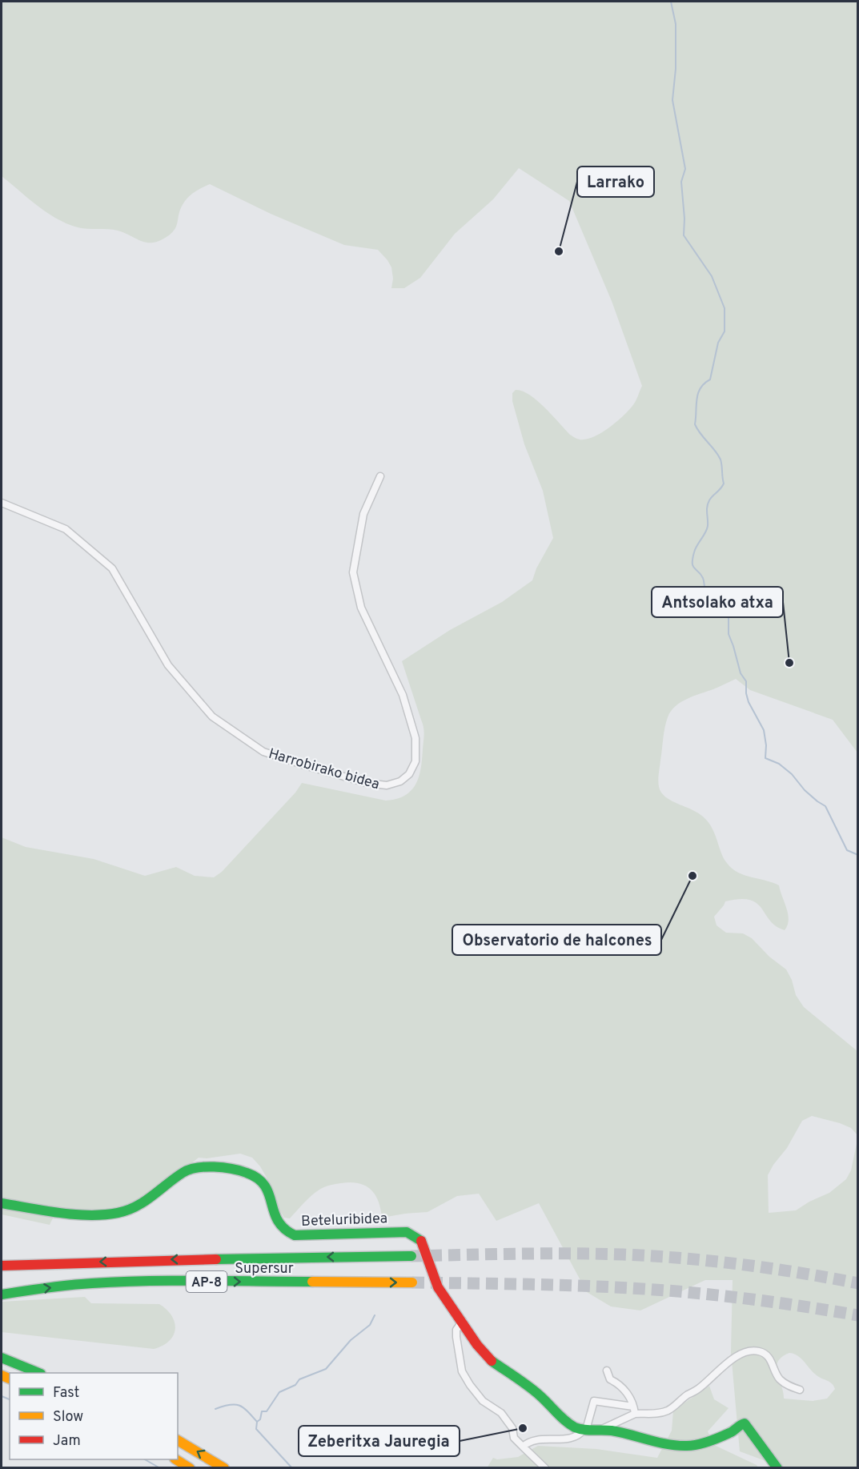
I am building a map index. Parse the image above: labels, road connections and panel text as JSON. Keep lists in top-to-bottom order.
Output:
{
  "streets": {
    "main road": ["Beteluribidea", "Supersur", "AP-8"],
    "street": ["Harrobirako bidea"]
  },
  "places": [
    "Larrako",
    "Antsolako atxa",
    "Observatorio de halcones",
    "Zeberitxa Jauregia"
  ],
  "legend": ["Fast", "Slow", "Jam"]
}
